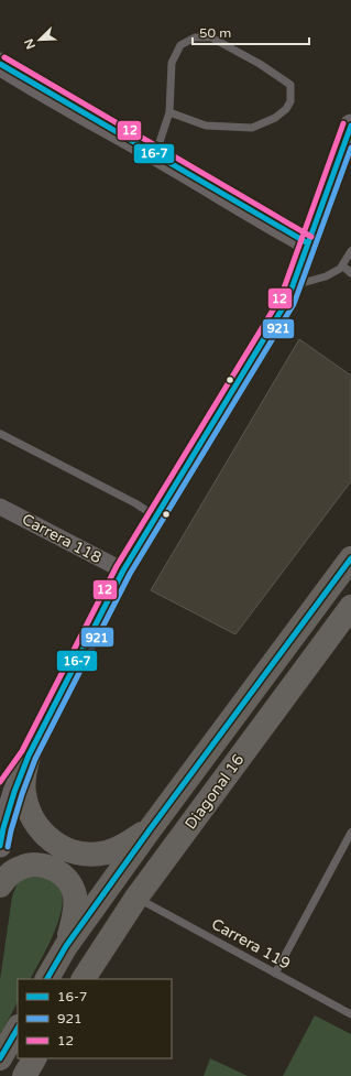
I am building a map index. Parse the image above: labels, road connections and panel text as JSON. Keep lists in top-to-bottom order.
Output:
{
  "streets": {
    "main road": ["Diagonal 16"],
    "street": ["Carrera 118"],
    "lane": ["Carrera 119"]
  },
  "crossings": [
    ["Diagonal 16", "Carrera 119"]
  ],
  "lines": ["transit line 12", "transit line 16-7", "transit line 921"],
  "legend": ["16-7", "921", "12"],
  "scale_bar": "50 m",
  "north": "bottom left"
}
